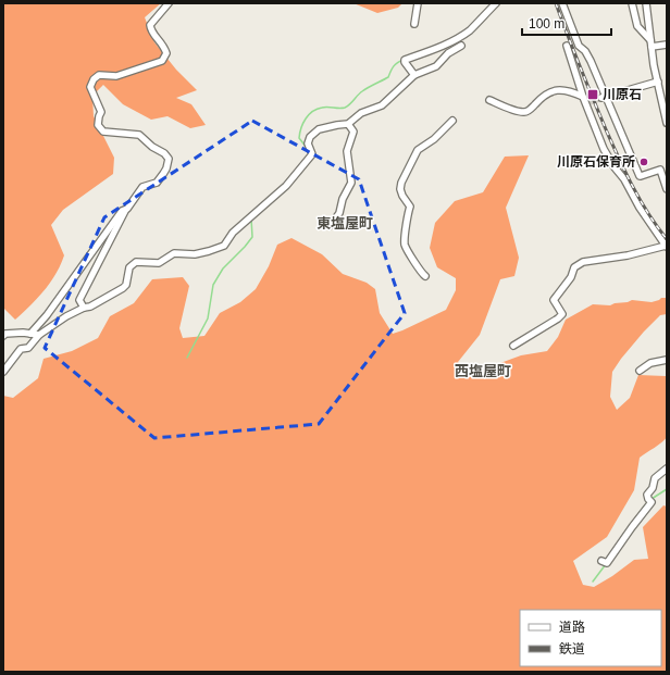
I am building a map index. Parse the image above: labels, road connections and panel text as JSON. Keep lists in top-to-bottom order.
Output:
{
  "districts": ["東塩屋町", "西塩屋町"],
  "places": {
    "transit": ["川原石"],
    "other": ["川原石保育所"]
  },
  "legend": ["道路", "鉄道"],
  "scale_bar": "100 m"
}
